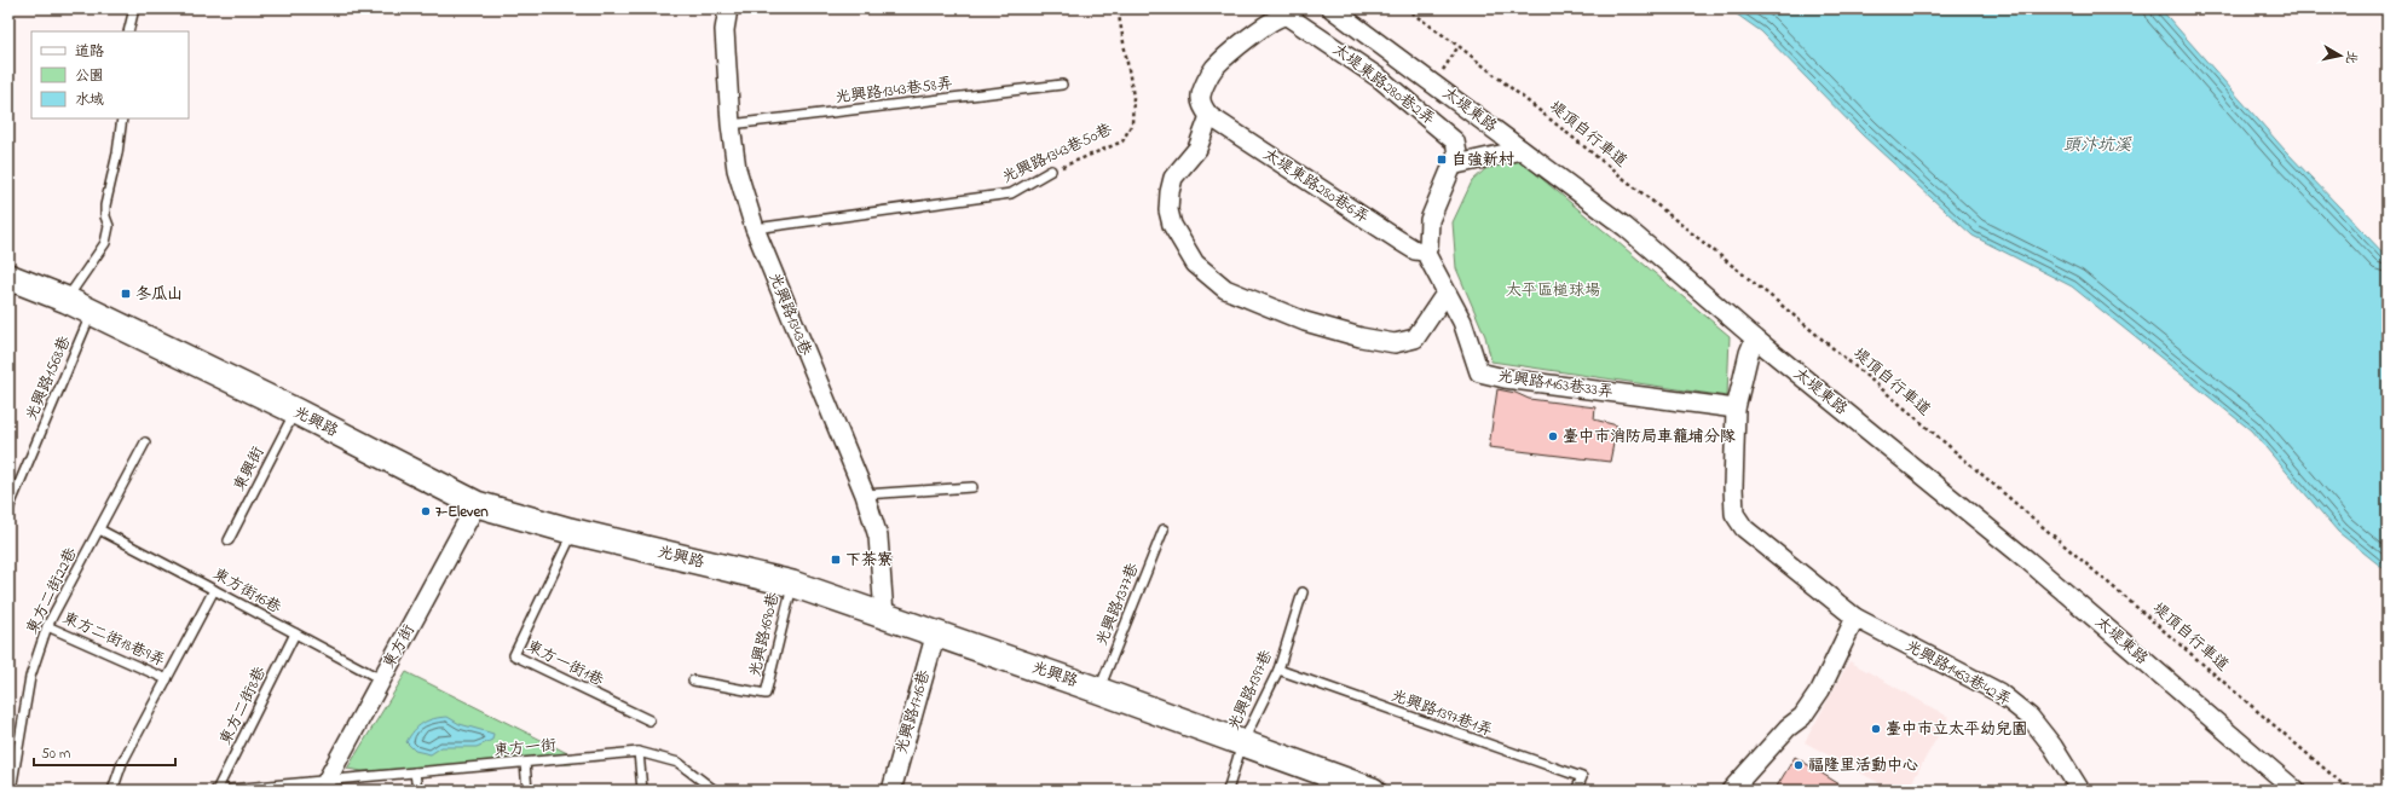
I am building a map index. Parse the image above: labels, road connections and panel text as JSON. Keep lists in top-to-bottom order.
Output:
{
  "streets": {
    "main road": ["光興路"],
    "street": [
      "太堤東路280巷2弄",
      "太堤東路",
      "太堤東路280巷6弄",
      "光興路1343巷",
      "光興路1463巷33弄",
      "東方街",
      "光興路1463巷42弄",
      "光興路1716巷"
    ],
    "lane": [
      "光興路1343巷58弄",
      "光興路1343巷50巷",
      "光興路1568巷",
      "東興街",
      "東方二街22巷",
      "東方街16巷",
      "光興路1377巷",
      "光興路1690巷",
      "東方二街18巷9弄",
      "東方一街1巷",
      "光興路1397巷",
      "東方二街8巷",
      "光興路1397巷1弄",
      "東方一街"
    ],
    "path": ["堤頂自行車道"]
  },
  "crossings": [
    ["太堤東路280巷2弄", "太堤東路280巷6弄"],
    ["光興路1343巷58弄", "光興路1343巷"],
    ["光興路1343巷50巷", "光興路1343巷"],
    ["太堤東路280巷6弄", "光興路1463巷33弄"],
    ["光興路1343巷", "光興路"],
    ["光興路1568巷", "光興路"],
    ["光興路", "東興街"],
    ["光興路", "光興路1377巷"],
    ["光興路", "光興路1690巷"],
    ["光興路", "東方街"],
    ["光興路", "東方一街1巷"],
    ["光興路", "光興路1397巷"],
    ["光興路", "光興路1716巷"],
    ["東方二街22巷", "東方街16巷"],
    ["東方二街22巷", "東方二街18巷9弄"],
    ["東方街16巷", "東方街"],
    ["東方街16巷", "東方二街8巷"],
    ["東方街", "東方一街"],
    ["光興路1397巷", "光興路1397巷1弄"],
    ["東方二街8巷", "東方一街"]
  ],
  "water": ["頭汴坑溪"],
  "parks": ["太平區槌球場"],
  "places": {
    "transit": ["自強新村", "冬瓜山", "下茶寮"],
    "other": [
      "臺中市消防局車籠埔分隊",
      "7-Eleven",
      "臺中市立太平幼兒園",
      "福隆里活動中心"
    ]
  },
  "legend": ["道路", "公園", "水域"],
  "scale_bar": "50 m",
  "north": "right"
}
